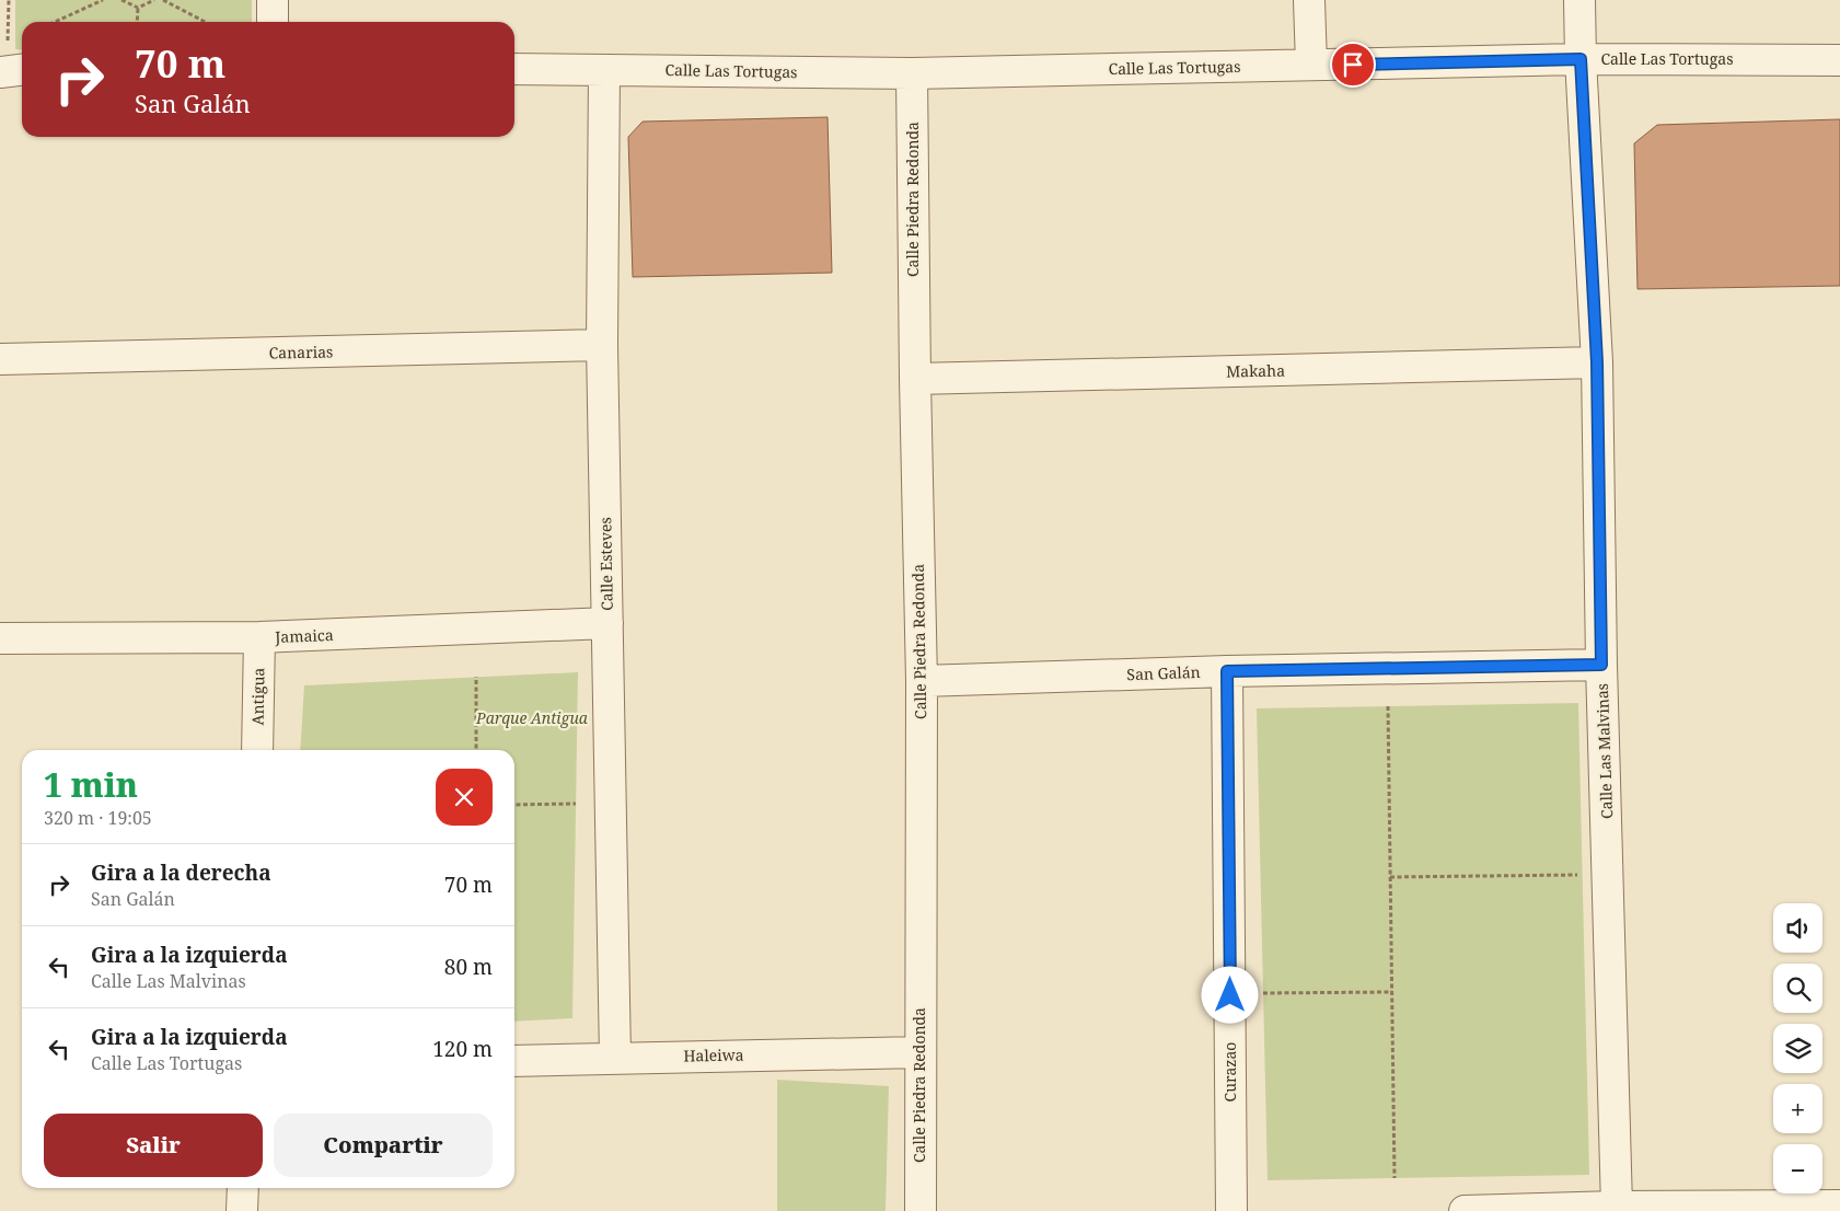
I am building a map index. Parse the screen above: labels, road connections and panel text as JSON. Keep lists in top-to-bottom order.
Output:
{
  "streets": {
    "street": [
      "Calle Las Tortugas",
      "Calle Piedra Redonda",
      "Canarias",
      "Makaha",
      "Calle Esteves",
      "Jamaica",
      "San Galán",
      "Antigua",
      "Calle Las Malvinas",
      "Haleiwa",
      "Curazao"
    ]
  },
  "crossings": [
    ["Calle Las Tortugas", "Calle Piedra Redonda"],
    ["Calle Las Tortugas", "Calle Esteves"],
    ["Calle Las Tortugas", "Calle Las Malvinas"],
    ["Calle Piedra Redonda", "Makaha"],
    ["Calle Piedra Redonda", "San Galán"],
    ["Calle Piedra Redonda", "Haleiwa"],
    ["Canarias", "Calle Esteves"],
    ["Makaha", "Calle Las Malvinas"],
    ["Calle Esteves", "Jamaica"],
    ["Calle Esteves", "Haleiwa"],
    ["Jamaica", "Antigua"],
    ["San Galán", "Calle Las Malvinas"],
    ["San Galán", "Curazao"]
  ],
  "parks": ["Parque Antigua"],
  "page": {
    "turn": ["70 m", "San Galán"],
    "heading": ["1 min", "320 m · 19:05"],
    "list": [
      {
        "name": "Gira a la derecha",
        "note": "San Galán",
        "value": "70 m"
      },
      {
        "name": "Gira a la izquierda",
        "note": "Calle Las Malvinas",
        "value": "80 m"
      },
      {
        "name": "Gira a la izquierda",
        "note": "Calle Las Tortugas",
        "value": "120 m"
      }
    ],
    "map_buttons": ["+", "−"],
    "buttons": ["Salir", "Compartir"]
  }
}
